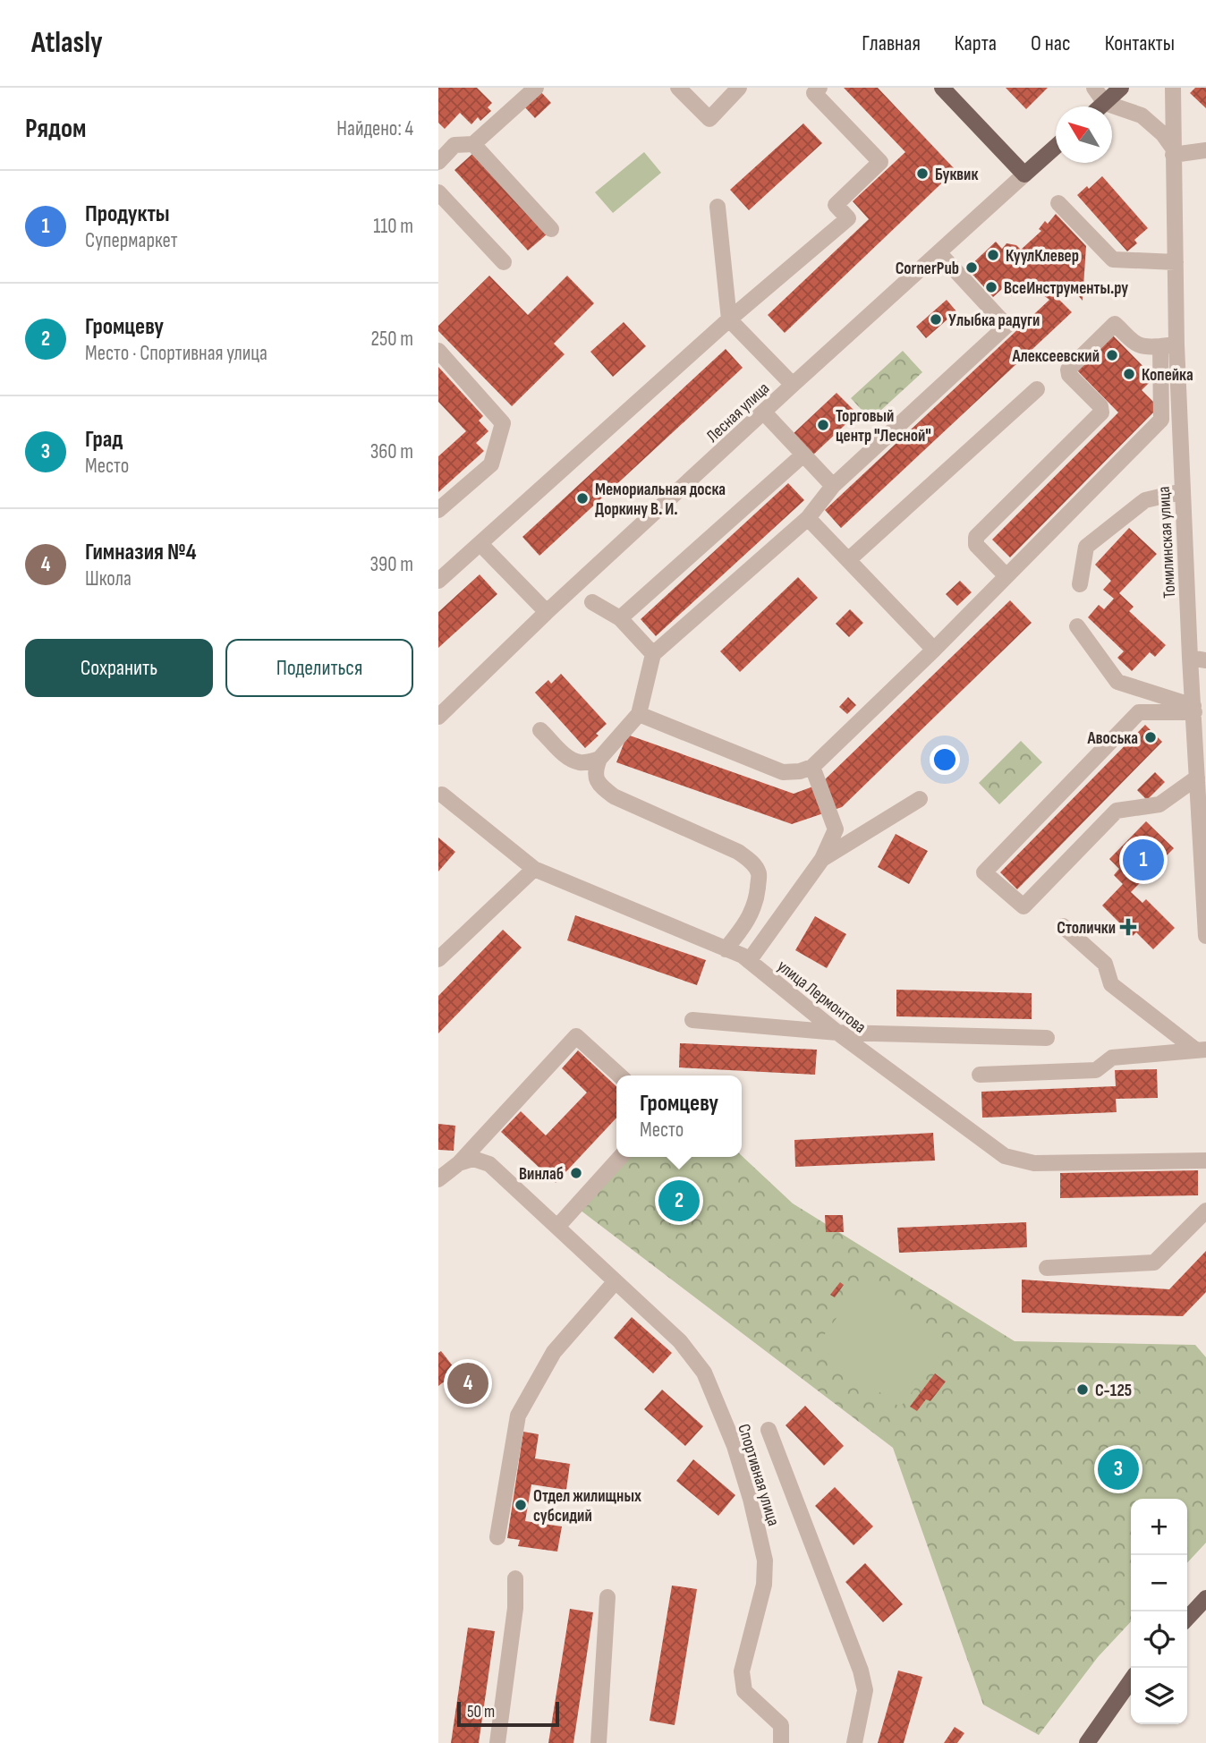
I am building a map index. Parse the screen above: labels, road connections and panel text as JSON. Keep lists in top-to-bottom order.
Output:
{
  "streets": {
    "main road": ["Лесная улица"],
    "street": ["Томилинская улица", "улица Лермонтова", "Спортивная улица"]
  },
  "places": {
    "other": [
      "Буквик",
      "КуулКлевер",
      "CornerPub",
      "ВсеИнструменты.ру",
      "Улыбка радуги",
      "Алексеевский",
      "Копейка",
      "Торговый центр \"Лесной\"",
      "Мемориальная доска Доркину В. И.",
      "Авоська",
      "Винлаб",
      "С-125",
      "Отдел жилищных субсидий"
    ],
    "health": ["Столички"]
  },
  "scale_bar": "50 m",
  "north": "top left",
  "page": {
    "header": "Atlasly",
    "nav": [
      "Главная",
      "Карта",
      "О нас",
      "Контакты"
    ],
    "heading": ["Рядом", "Найдено: 4"],
    "list": [
      {
        "mark": "1",
        "name": "Продукты",
        "note": "Супермаркет",
        "value": "110 m"
      },
      {
        "mark": "2",
        "name": "Громцеву",
        "note": "Место · Спортивная улица",
        "value": "250 m"
      },
      {
        "mark": "3",
        "name": "Град",
        "note": "Место",
        "value": "360 m"
      },
      {
        "mark": "4",
        "name": "Гимназия №4",
        "note": "Школа",
        "value": "390 m"
      }
    ],
    "buttons": ["Сохранить", "Поделиться"],
    "pins": [
      "1",
      "2",
      "4",
      "3"
    ],
    "popup": ["Громцеву", "Место"],
    "map_buttons": ["+", "−"],
    "scale": "50 m"
  }
}
